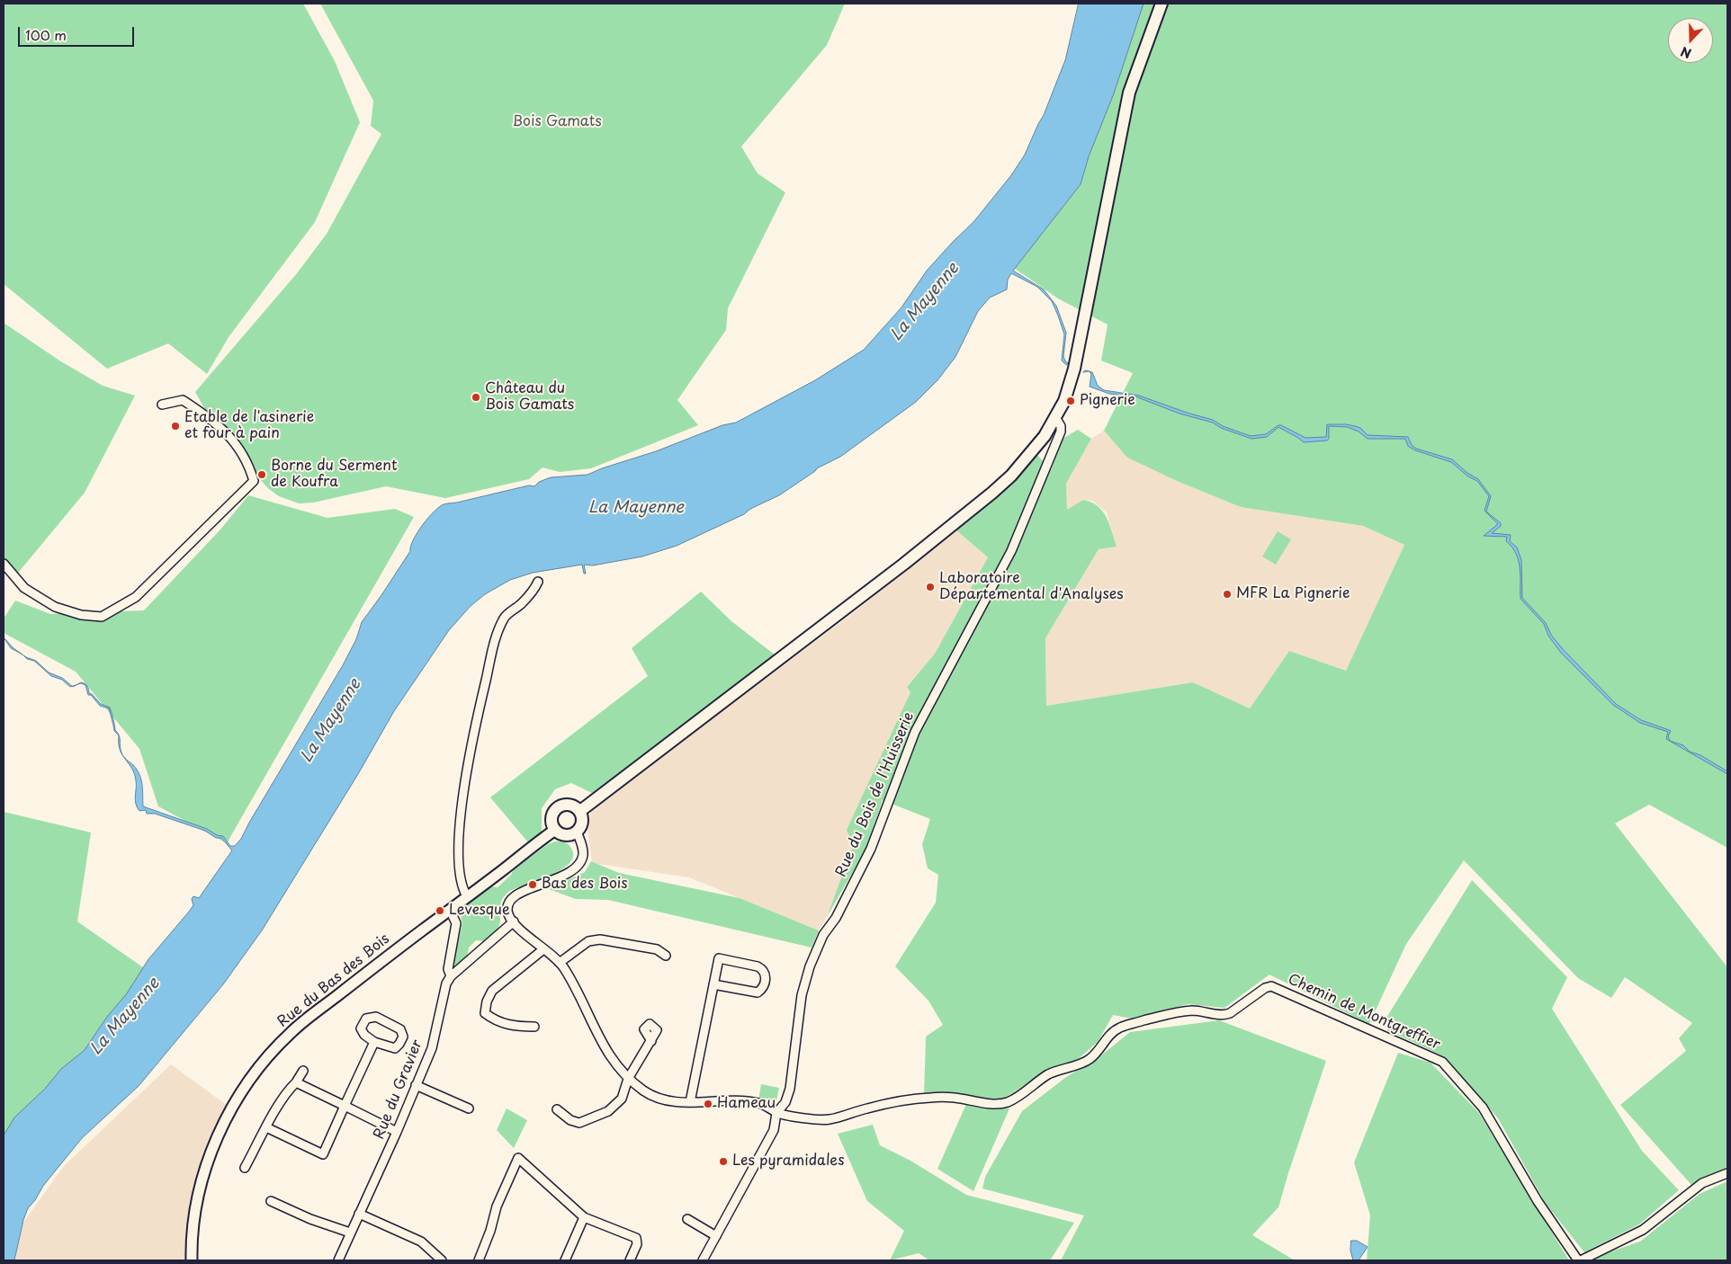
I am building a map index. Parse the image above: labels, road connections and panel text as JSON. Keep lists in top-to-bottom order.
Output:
{
  "streets": {
    "street": [
      "Rue du Bois de l'Huisserie",
      "Rue du Bas des Bois",
      "Chemin de Montgreffier",
      "Rue du Gravier"
    ]
  },
  "crossings": [
    ["Rue du Bois de l'Huisserie", "Chemin de Montgreffier"]
  ],
  "water": ["La Mayenne"],
  "parks": ["Bois Gamats"],
  "places": [
    "Château du Bois Gamats",
    "Pignerie",
    "Etable de l'asinerie et four à pain",
    "Borne du Serment de Koufra",
    "Laboratoire Départemental d'Analyses",
    "MFR La Pignerie",
    "Bas des Bois",
    "Levesque",
    "Hameau",
    "Les pyramidales"
  ],
  "scale_bar": "100 m",
  "north": "bottom"
}
